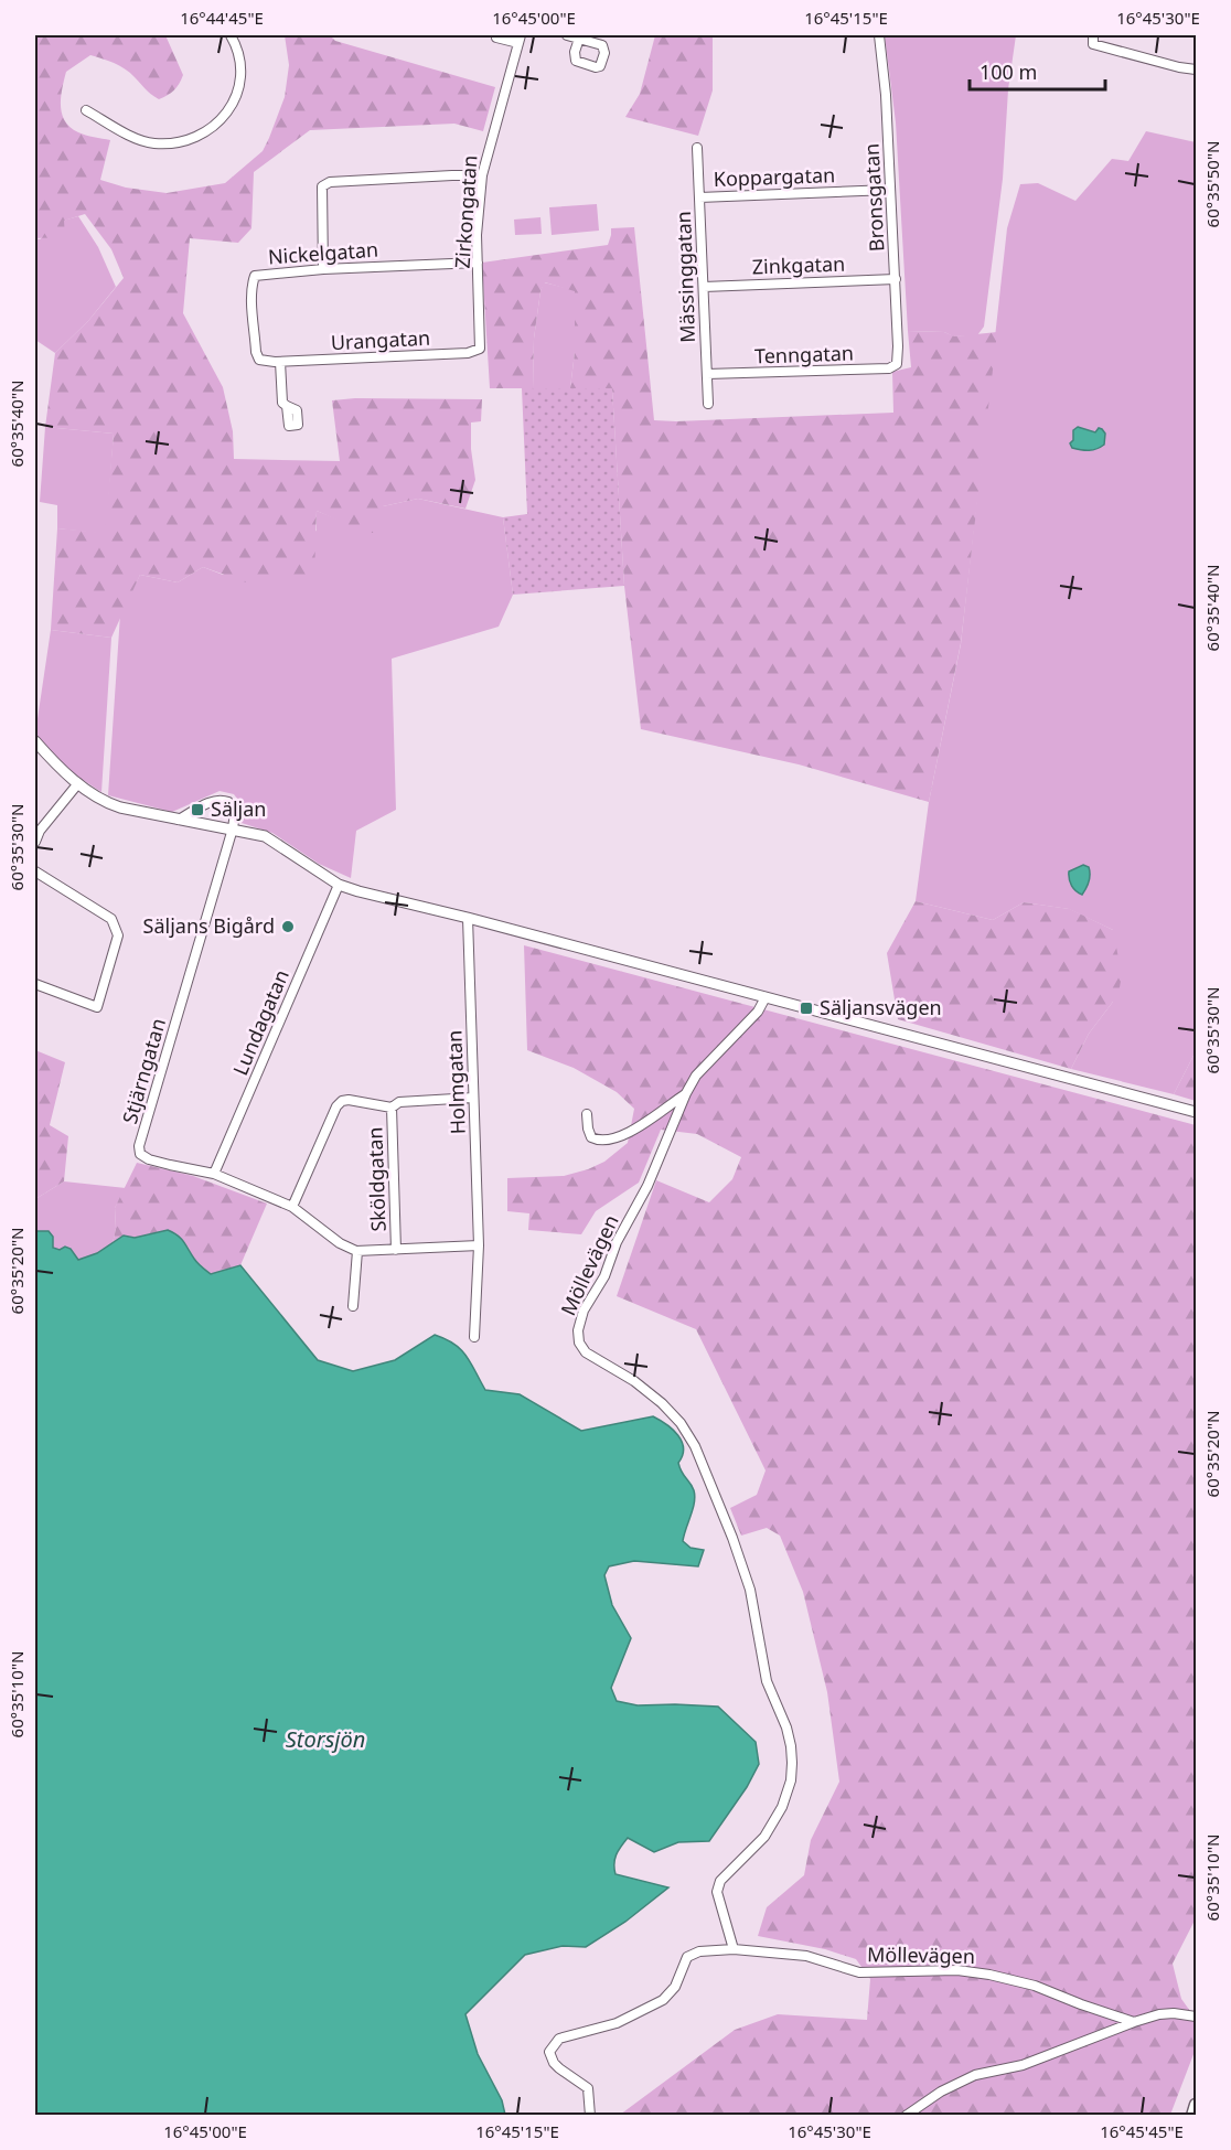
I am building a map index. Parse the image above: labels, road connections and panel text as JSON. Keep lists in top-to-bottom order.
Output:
{
  "streets": {
    "street": [
      "Koppargatan",
      "Bronsgatan",
      "Zirkongatan",
      "Nickelgatan",
      "Zinkgatan",
      "Mässinggatan",
      "Urangatan",
      "Tenngatan",
      "Lundagatan",
      "Stjärngatan",
      "Holmgatan",
      "Sköldgatan",
      "Möllevägen"
    ]
  },
  "crossings": [
    ["Koppargatan", "Bronsgatan"],
    ["Koppargatan", "Mässinggatan"],
    ["Bronsgatan", "Zinkgatan"],
    ["Bronsgatan", "Tenngatan"],
    ["Zirkongatan", "Nickelgatan"],
    ["Zirkongatan", "Urangatan"],
    ["Nickelgatan", "Urangatan"],
    ["Zinkgatan", "Mässinggatan"],
    ["Mässinggatan", "Tenngatan"],
    ["Lundagatan", "Stjärngatan"]
  ],
  "water": ["Storsjön"],
  "places": {
    "transit": ["Säljan", "Säljansvägen"],
    "other": ["Säljans Bigård"]
  },
  "scale_bar": "100 m",
  "coordinates": [
    "16°44'45\"E",
    "16°45'00\"E",
    "16°45'15\"E",
    "16°45'30\"E",
    "60°35'50\"N",
    "60°35'40\"N",
    "60°35'30\"N",
    "60°35'20\"N",
    "60°35'10\"N",
    "16°45'45\"E"
  ]
}
